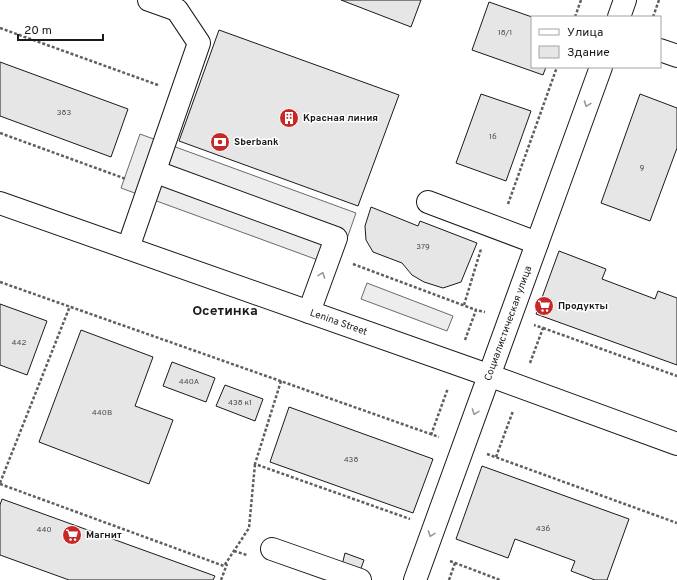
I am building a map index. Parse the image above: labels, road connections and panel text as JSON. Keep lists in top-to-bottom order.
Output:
{
  "streets": {
    "main road": ["Lenina Street", "Социалистическая улица"]
  },
  "crossings": [
    ["Lenina Street", "Социалистическая улица"]
  ],
  "one_way": ["Социалистическая улица"],
  "districts": ["Осетинка"],
  "places": {
    "building": ["Красная линия"],
    "bank": ["Sberbank"],
    "supermarket": ["Продукты", "Магнит"]
  },
  "house_numbers": [
    "18/1",
    "383",
    "16",
    "9",
    "379",
    "442",
    "440А",
    "438 к1",
    "440В",
    "438",
    "436",
    "440"
  ],
  "legend": ["Улица", "Здание"],
  "scale_bar": "20 m"
}
